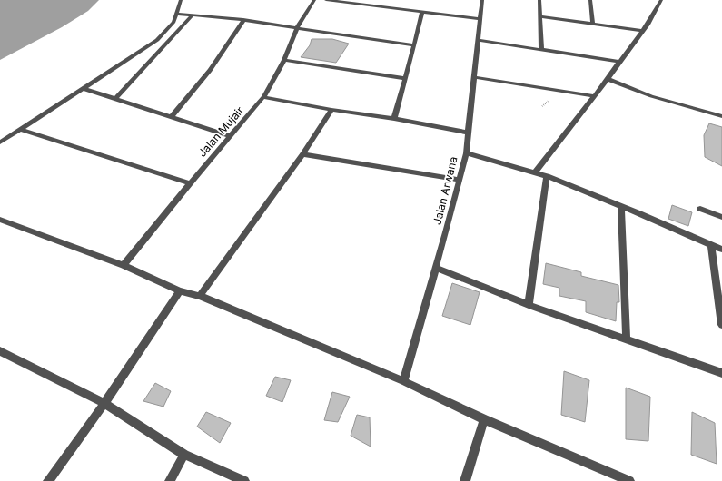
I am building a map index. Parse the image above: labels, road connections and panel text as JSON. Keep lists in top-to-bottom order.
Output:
{
  "streets": {
    "street": ["Jalan Mujair", "Jalan Arwana"]
  }
}
